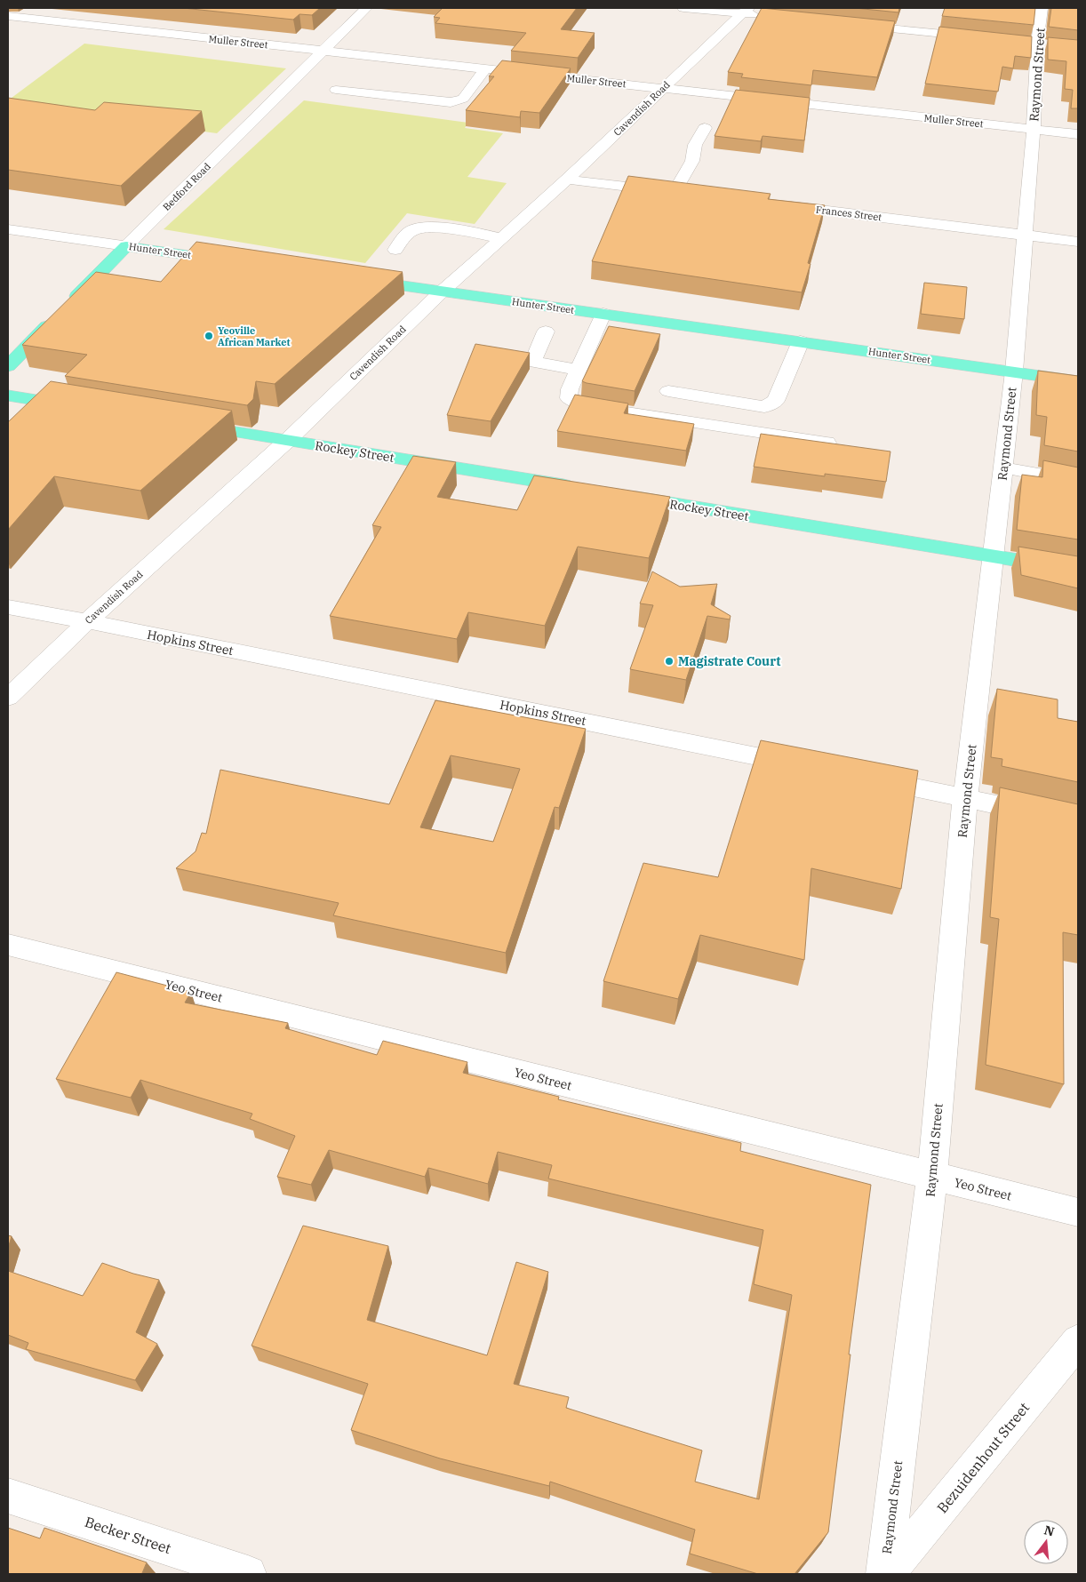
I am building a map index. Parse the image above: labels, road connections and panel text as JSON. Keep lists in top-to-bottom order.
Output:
{
  "streets": {
    "main road": ["Bedford Road", "Hunter Street", "Rockey Street"],
    "street": [
      "Muller Street",
      "Raymond Street",
      "Cavendish Road",
      "Frances Street",
      "Hopkins Street",
      "Yeo Street",
      "Bezuidenhout Street",
      "Becker Street"
    ]
  },
  "crossings": [
    ["Muller Street", "Raymond Street"],
    ["Muller Street", "Cavendish Road"],
    ["Muller Street", "Bedford Road"],
    ["Raymond Street", "Frances Street"],
    ["Raymond Street", "Hunter Street"],
    ["Raymond Street", "Rockey Street"],
    ["Raymond Street", "Yeo Street"],
    ["Raymond Street", "Bezuidenhout Street"],
    ["Cavendish Road", "Hunter Street"],
    ["Cavendish Road", "Rockey Street"],
    ["Cavendish Road", "Hopkins Street"],
    ["Bedford Road", "Hunter Street"]
  ],
  "places": ["Yeoville African Market", "Magistrate Court"],
  "north": "top"
}
